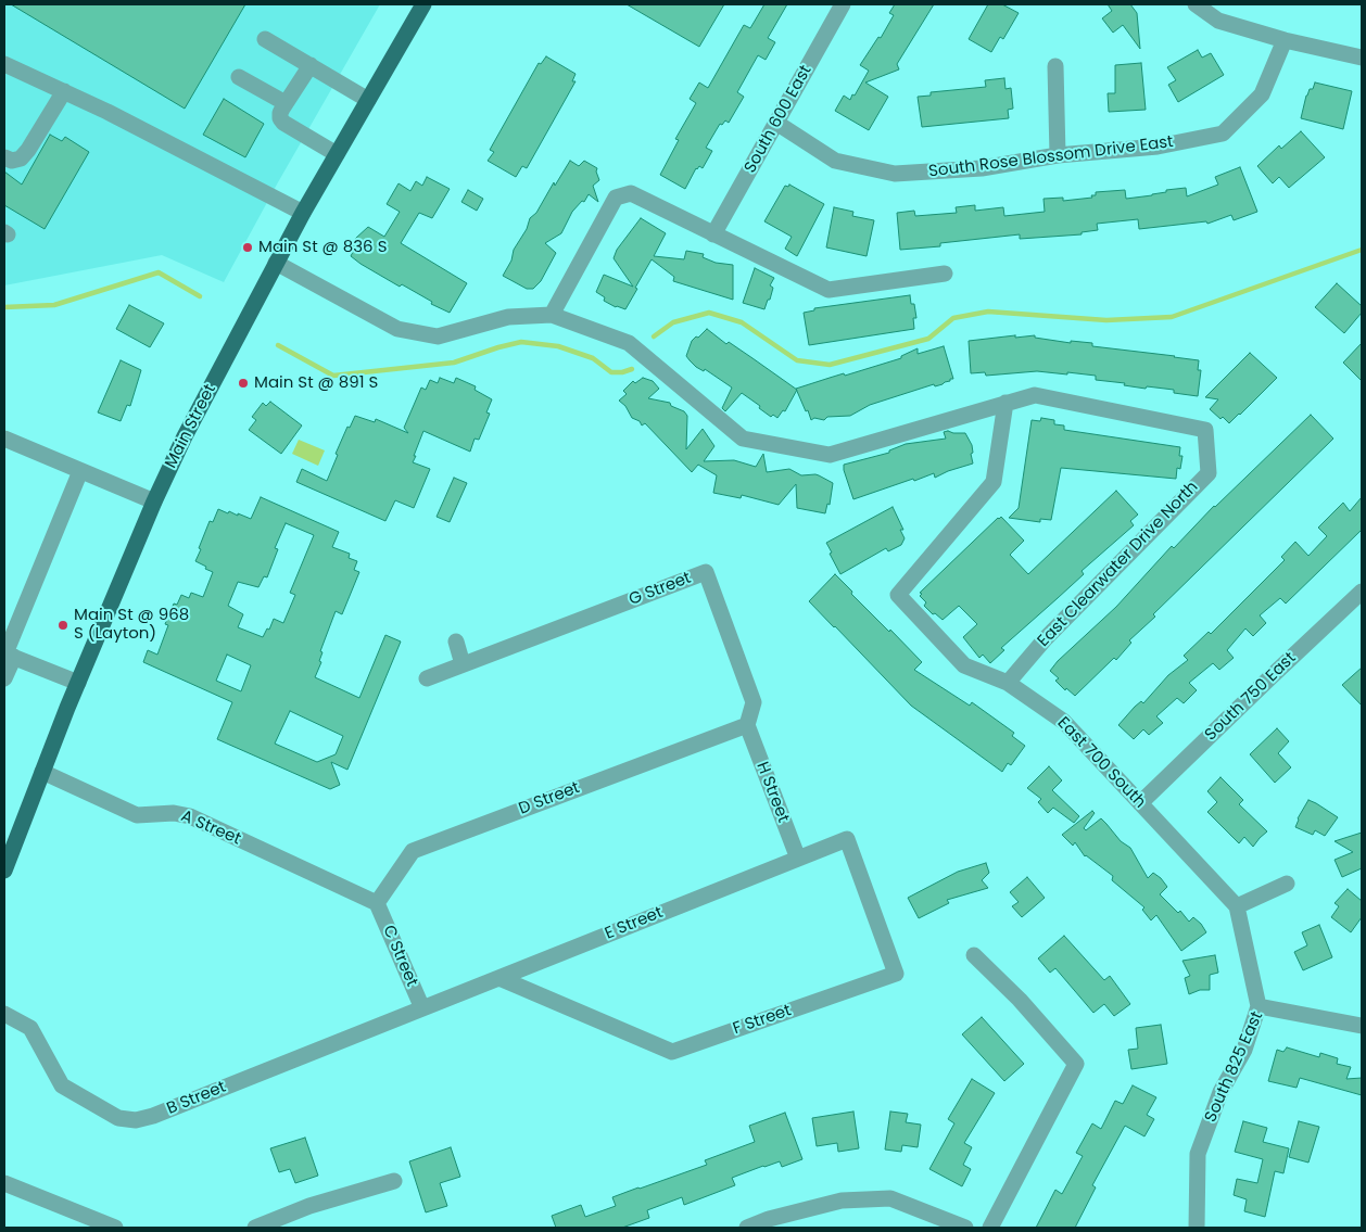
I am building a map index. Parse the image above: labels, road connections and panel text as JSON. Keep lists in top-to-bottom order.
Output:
{
  "streets": {
    "main road": ["Main Street"],
    "street": [
      "South 600 East",
      "South Rose Blossom Drive East",
      "East Clearwater Drive North",
      "G Street",
      "South 750 East",
      "East 700 South",
      "H Street",
      "D Street",
      "A Street",
      "E Street",
      "C Street",
      "F Street",
      "South 825 East",
      "B Street"
    ]
  },
  "crossings": [
    ["South 600 East", "South Rose Blossom Drive East"],
    ["Main Street", "A Street"],
    ["East Clearwater Drive North", "East 700 South"],
    ["G Street", "H Street"],
    ["G Street", "D Street"],
    ["South 750 East", "East 700 South"],
    ["H Street", "D Street"],
    ["H Street", "E Street"],
    ["D Street", "A Street"],
    ["D Street", "C Street"],
    ["A Street", "C Street"],
    ["E Street", "C Street"],
    ["E Street", "F Street"],
    ["E Street", "B Street"],
    ["C Street", "B Street"]
  ],
  "places": ["Main St @ 836 S", "Main St @ 891 S", "Main St @ 968 S (Layton)"]
}
